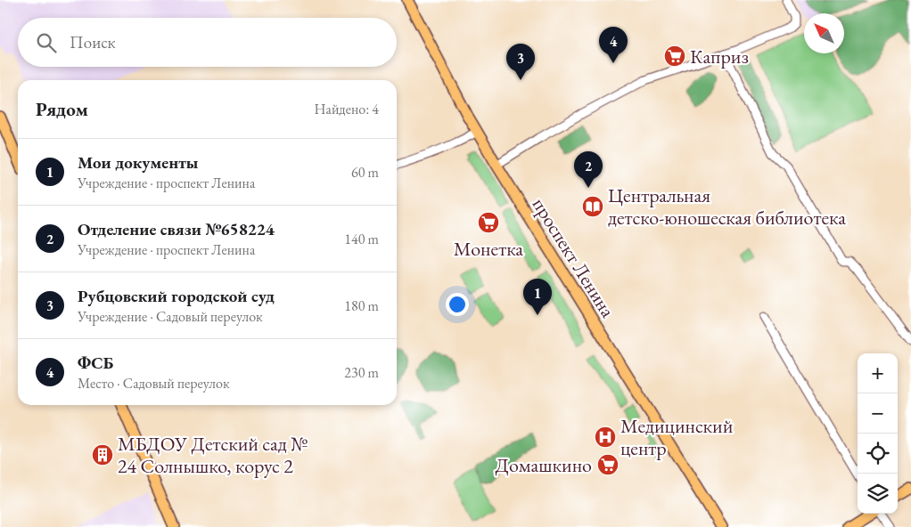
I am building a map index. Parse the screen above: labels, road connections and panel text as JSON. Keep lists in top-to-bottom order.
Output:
{
  "streets": {
    "main road": ["проспект Ленина"]
  },
  "places": {
    "supermarket": ["Каприз", "Монетка", "Домашкино"],
    "library": ["Центральная детско-юношеская библиотека"],
    "hospital": ["Медицинский центр"],
    "building": ["МБДОУ Детский сад № 24 Солнышко, корус 2"]
  },
  "north": "top left",
  "page": {
    "search": "Поиск",
    "pins": [
      "4",
      "3",
      "2",
      "1"
    ],
    "heading": ["Рядом", "Найдено: 4"],
    "list": [
      {
        "mark": "1",
        "name": "Мои документы",
        "note": "Учреждение · проспект Ленина",
        "value": "60 m"
      },
      {
        "mark": "2",
        "name": "Отделение связи №658224",
        "note": "Учреждение · проспект Ленина",
        "value": "140 m"
      },
      {
        "mark": "3",
        "name": "Рубцовский городской суд",
        "note": "Учреждение · Садовый переулок",
        "value": "180 m"
      },
      {
        "mark": "4",
        "name": "ФСБ",
        "note": "Место · Садовый переулок",
        "value": "230 m"
      }
    ],
    "map_buttons": ["+", "−"]
  }
}
